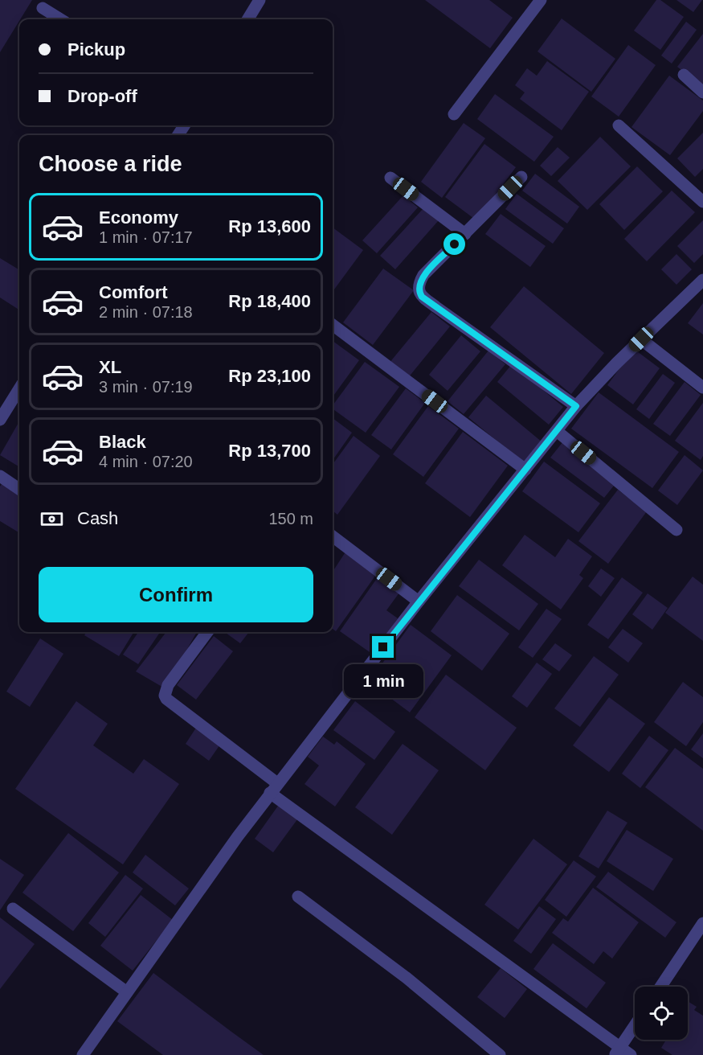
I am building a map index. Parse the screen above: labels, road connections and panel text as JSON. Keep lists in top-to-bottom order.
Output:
{
  "page": {
    "banner": ["Pickup", "Drop-off"],
    "heading": "Choose a ride",
    "list": [
      {
        "name": "Economy",
        "note": "1 min · 07:17",
        "value": "Rp 13,600"
      },
      {
        "name": "Comfort",
        "note": "2 min · 07:18",
        "value": "Rp 18,400"
      },
      {
        "name": "XL",
        "note": "3 min · 07:19",
        "value": "Rp 23,100"
      },
      {
        "name": "Black",
        "note": "4 min · 07:20",
        "value": "Rp 13,700"
      }
    ],
    "pay": ["Cash", "150 m"],
    "buttons": "Confirm",
    "bubble": "1 min"
  }
}
